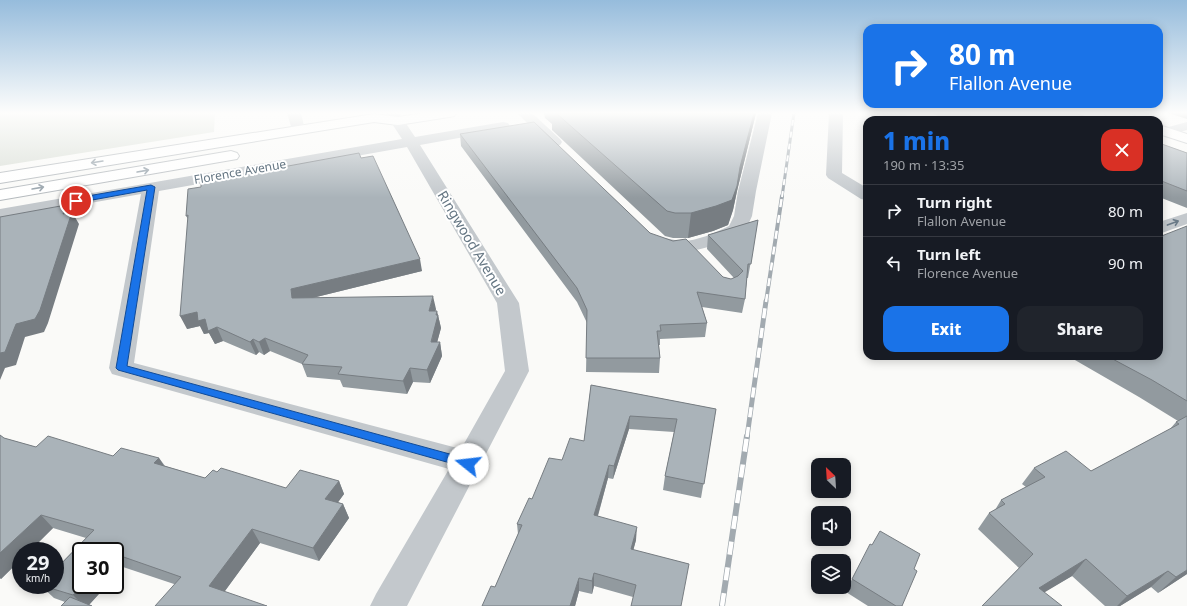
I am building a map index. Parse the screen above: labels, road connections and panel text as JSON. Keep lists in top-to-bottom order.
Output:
{
  "streets": {
    "main road": ["Florence Avenue"],
    "street": ["Ringwood Avenue"]
  },
  "crossings": [
    ["Florence Avenue", "Ringwood Avenue"]
  ],
  "north": "top left",
  "page": {
    "turn": ["80 m", "Flallon Avenue"],
    "heading": ["1 min", "190 m · 13:35"],
    "list": [
      {
        "name": "Turn right",
        "note": "Flallon Avenue",
        "value": "80 m"
      },
      {
        "name": "Turn left",
        "note": "Florence Avenue",
        "value": "90 m"
      }
    ],
    "buttons": ["Exit", "Share"],
    "speed": "29 km/h",
    "limit": "30"
  }
}
